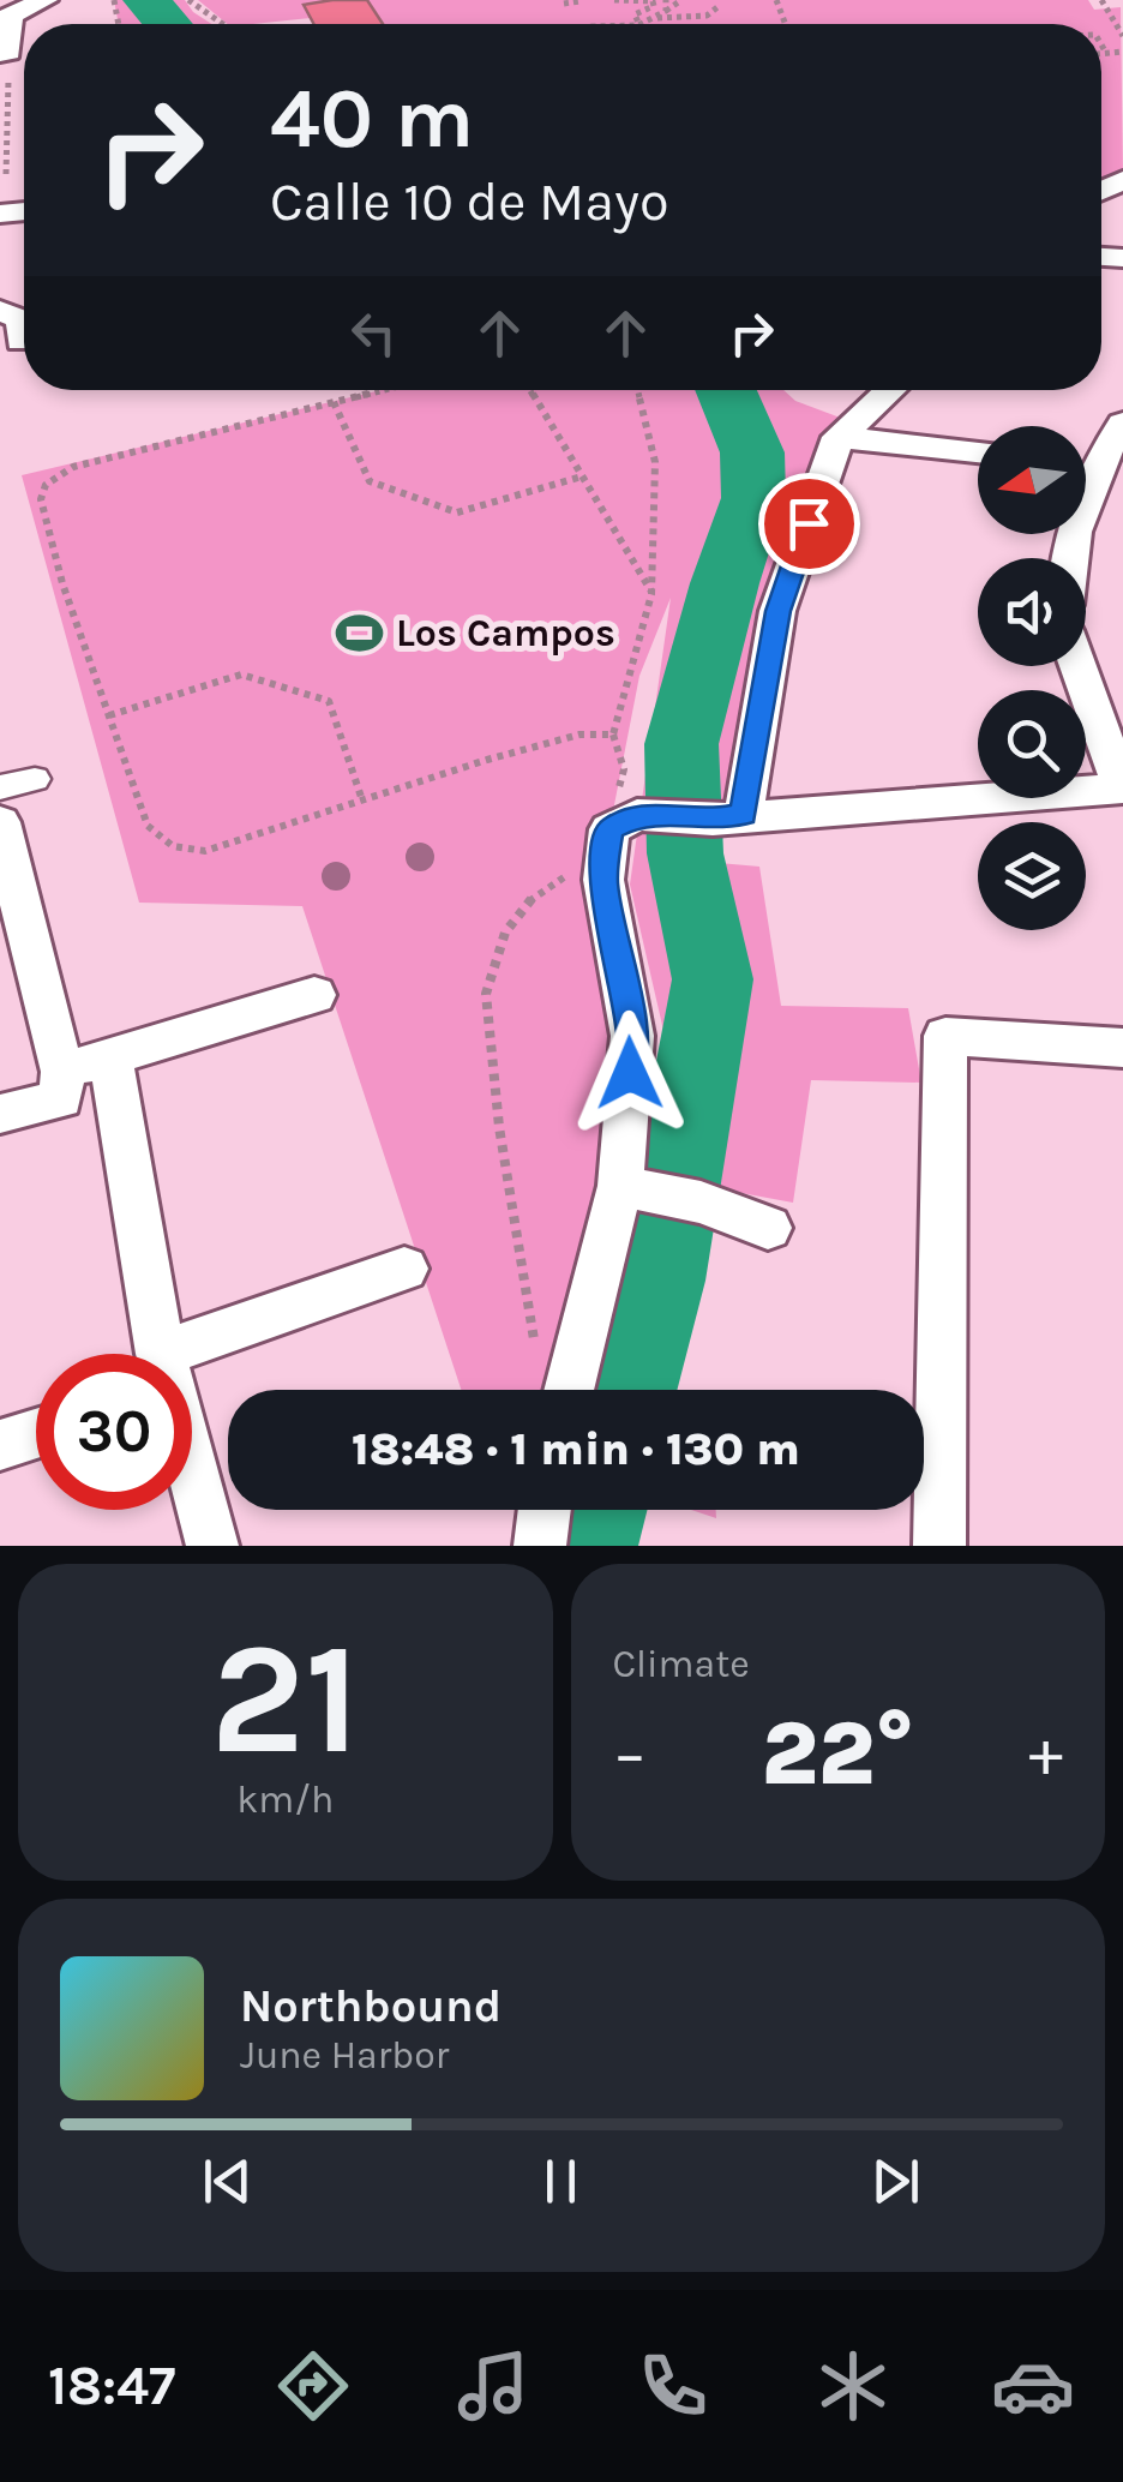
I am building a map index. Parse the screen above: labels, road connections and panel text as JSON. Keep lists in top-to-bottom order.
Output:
{
  "places": {
    "sports": ["Los Campos"]
  },
  "north": "left",
  "page": {
    "turn": ["40 m", "Calle 10 de Mayo"],
    "limit": "30",
    "trip": "18:48 · 1 min · 130 m",
    "tile": [
      ["21", "km/h"],
      "Climate"
    ],
    "heat": ["−", "22°", "+"],
    "song": ["Northbound", "June Harbor"],
    "tabs": "18:47"
  }
}
